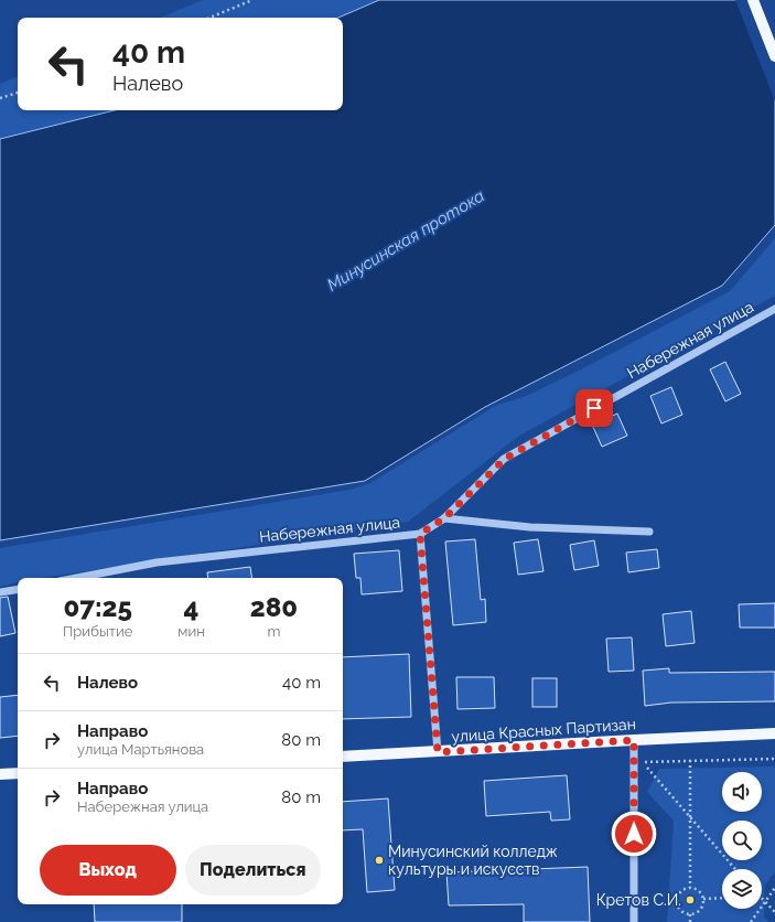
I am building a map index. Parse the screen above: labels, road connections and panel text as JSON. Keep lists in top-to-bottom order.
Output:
{
  "streets": {
    "main road": ["улица Красных Партизан"],
    "street": ["Набережная улица"]
  },
  "water": ["Минусинская протока"],
  "places": ["Минусинский колледж культуры и искусств", "Кретов С.И."],
  "page": {
    "turn": ["40 m", "Налево"],
    "eta": [
      "07:25",
      "Прибытие",
      "4",
      "мин",
      "280",
      "m"
    ],
    "list": [
      {
        "name": "Налево",
        "value": "40 m"
      },
      {
        "name": "Направо",
        "note": "улица Мартьянова",
        "value": "80 m"
      },
      {
        "name": "Направо",
        "note": "Набережная улица",
        "value": "80 m"
      }
    ],
    "buttons": ["Выход", "Поделиться"]
  }
}
